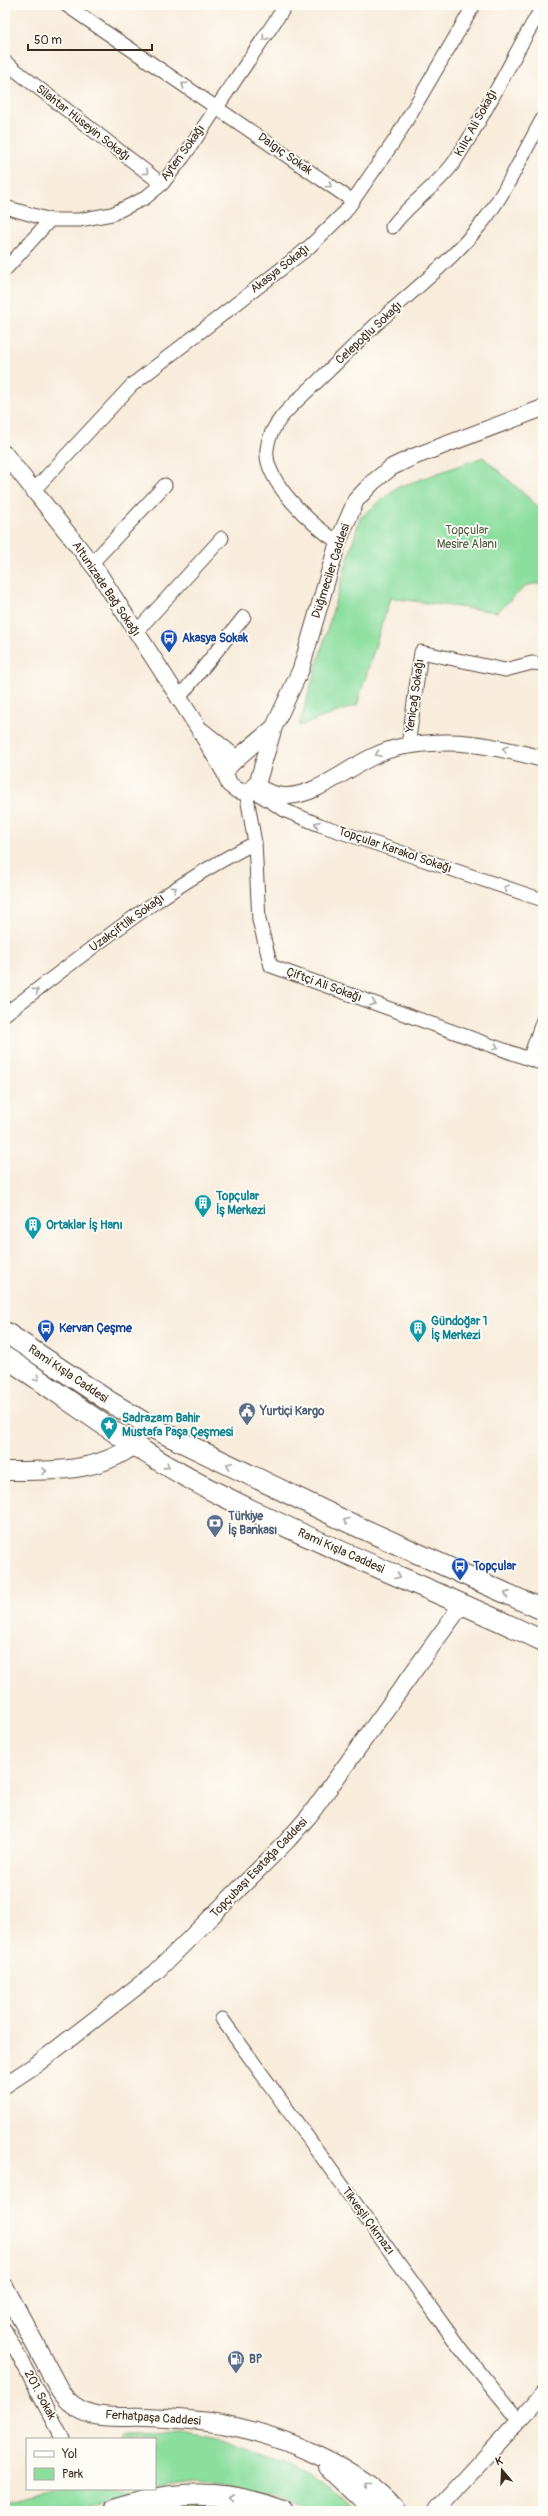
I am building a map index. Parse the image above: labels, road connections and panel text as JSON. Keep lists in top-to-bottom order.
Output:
{
  "streets": {
    "main road": ["Rami Kışla Caddesi", "Ferhatpaşa Caddesi"],
    "street": [
      "Silahtar Hüseyin Sokağı",
      "Kılıç Ali Sokağı",
      "Ayten Sokağı",
      "Dalgıç Sokak",
      "Akasya Sokağı",
      "Celepoğlu Sokağı",
      "Düğmeciler Caddesi",
      "Altunizade Bağ Sokağı",
      "Yeniçağ Sokağı",
      "Topçular Karakol Sokağı",
      "Uzakçiftlik Sokağı",
      "Çiftçi Ali Sokağı",
      "Topçubaşı Esatağa Caddesi",
      "Tikveşli Çıkmazı",
      "201. Sokak"
    ]
  },
  "crossings": [
    ["Silahtar Hüseyin Sokağı", "Ayten Sokağı"],
    ["Ayten Sokağı", "Dalgıç Sokak"],
    ["Dalgıç Sokak", "Akasya Sokağı"],
    ["Akasya Sokağı", "Altunizade Bağ Sokağı"],
    ["Celepoğlu Sokağı", "Düğmeciler Caddesi"],
    ["Düğmeciler Caddesi", "Topçular Karakol Sokağı"],
    ["Düğmeciler Caddesi", "Çiftçi Ali Sokağı"],
    ["Topçular Karakol Sokağı", "Çiftçi Ali Sokağı"],
    ["Uzakçiftlik Sokağı", "Çiftçi Ali Sokağı"],
    ["Rami Kışla Caddesi", "Topçubaşı Esatağa Caddesi"]
  ],
  "one_way": [
    "Silahtar Hüseyin Sokağı",
    "Topçular Karakol Sokağı",
    "Uzakçiftlik Sokağı",
    "Çiftçi Ali Sokağı"
  ],
  "parks": ["Topçular Mesire Alanı"],
  "places": {
    "bus stop": ["Akasya Sokak", "Kervan Çeşme", "Topçular"],
    "building": ["Topçular İş Merkezi", "Ortaklar İş Hanı", "Gündoğar 1 İş Merkezi"],
    "public building": ["Yurtiçi Kargo"],
    "place": ["Sadrazam Bahir Mustafa Paşa Çeşmesi"],
    "bank": ["Türkiye İş Bankası"],
    "fuel station": ["BP"]
  },
  "legend": ["Yol", "Park"],
  "scale_bar": "50 m",
  "north": "top"
}
